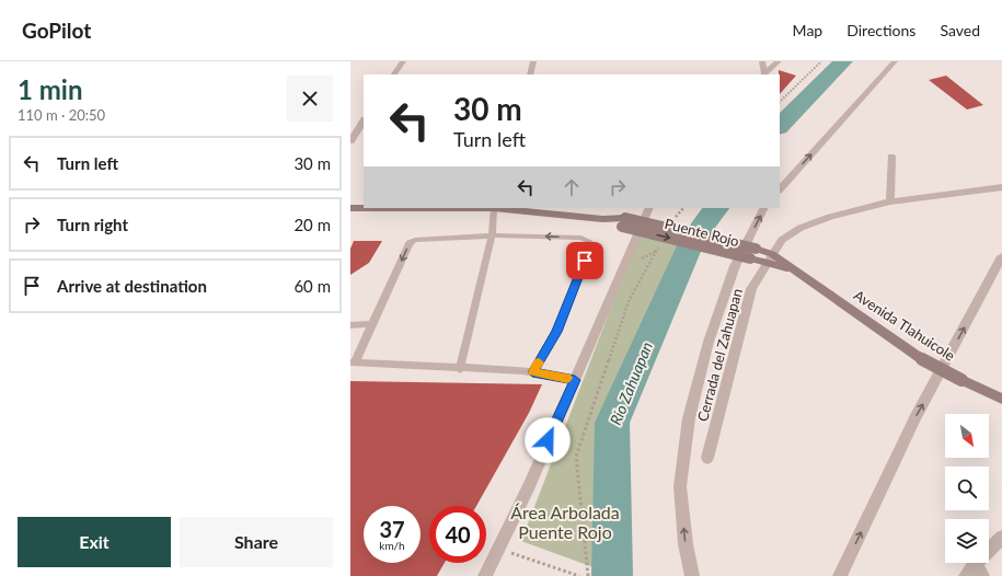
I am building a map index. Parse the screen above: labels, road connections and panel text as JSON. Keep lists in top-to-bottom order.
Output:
{
  "streets": {
    "main road": ["Puente Rojo", "Avenida Tlahuicole"],
    "street": ["Cerrada del Zahuapan"]
  },
  "crossings": [
    ["Puente Rojo", "Avenida Tlahuicole"],
    ["Avenida Tlahuicole", "Cerrada del Zahuapan"]
  ],
  "water": ["Río Zahuapan"],
  "parks": ["Área Arbolada Puente Rojo"],
  "north": "bottom right",
  "page": {
    "header": "GoPilot",
    "nav": ["Map", "Directions", "Saved"],
    "heading": ["1 min", "110 m · 20:50"],
    "turn": ["30 m", "Turn left"],
    "list": [
      {
        "name": "Turn left",
        "value": "30 m"
      },
      {
        "name": "Turn right",
        "value": "20 m"
      },
      {
        "name": "Arrive at destination",
        "value": "60 m"
      }
    ],
    "speed": "37 km/h",
    "limit": "40",
    "buttons": ["Exit", "Share"]
  }
}
